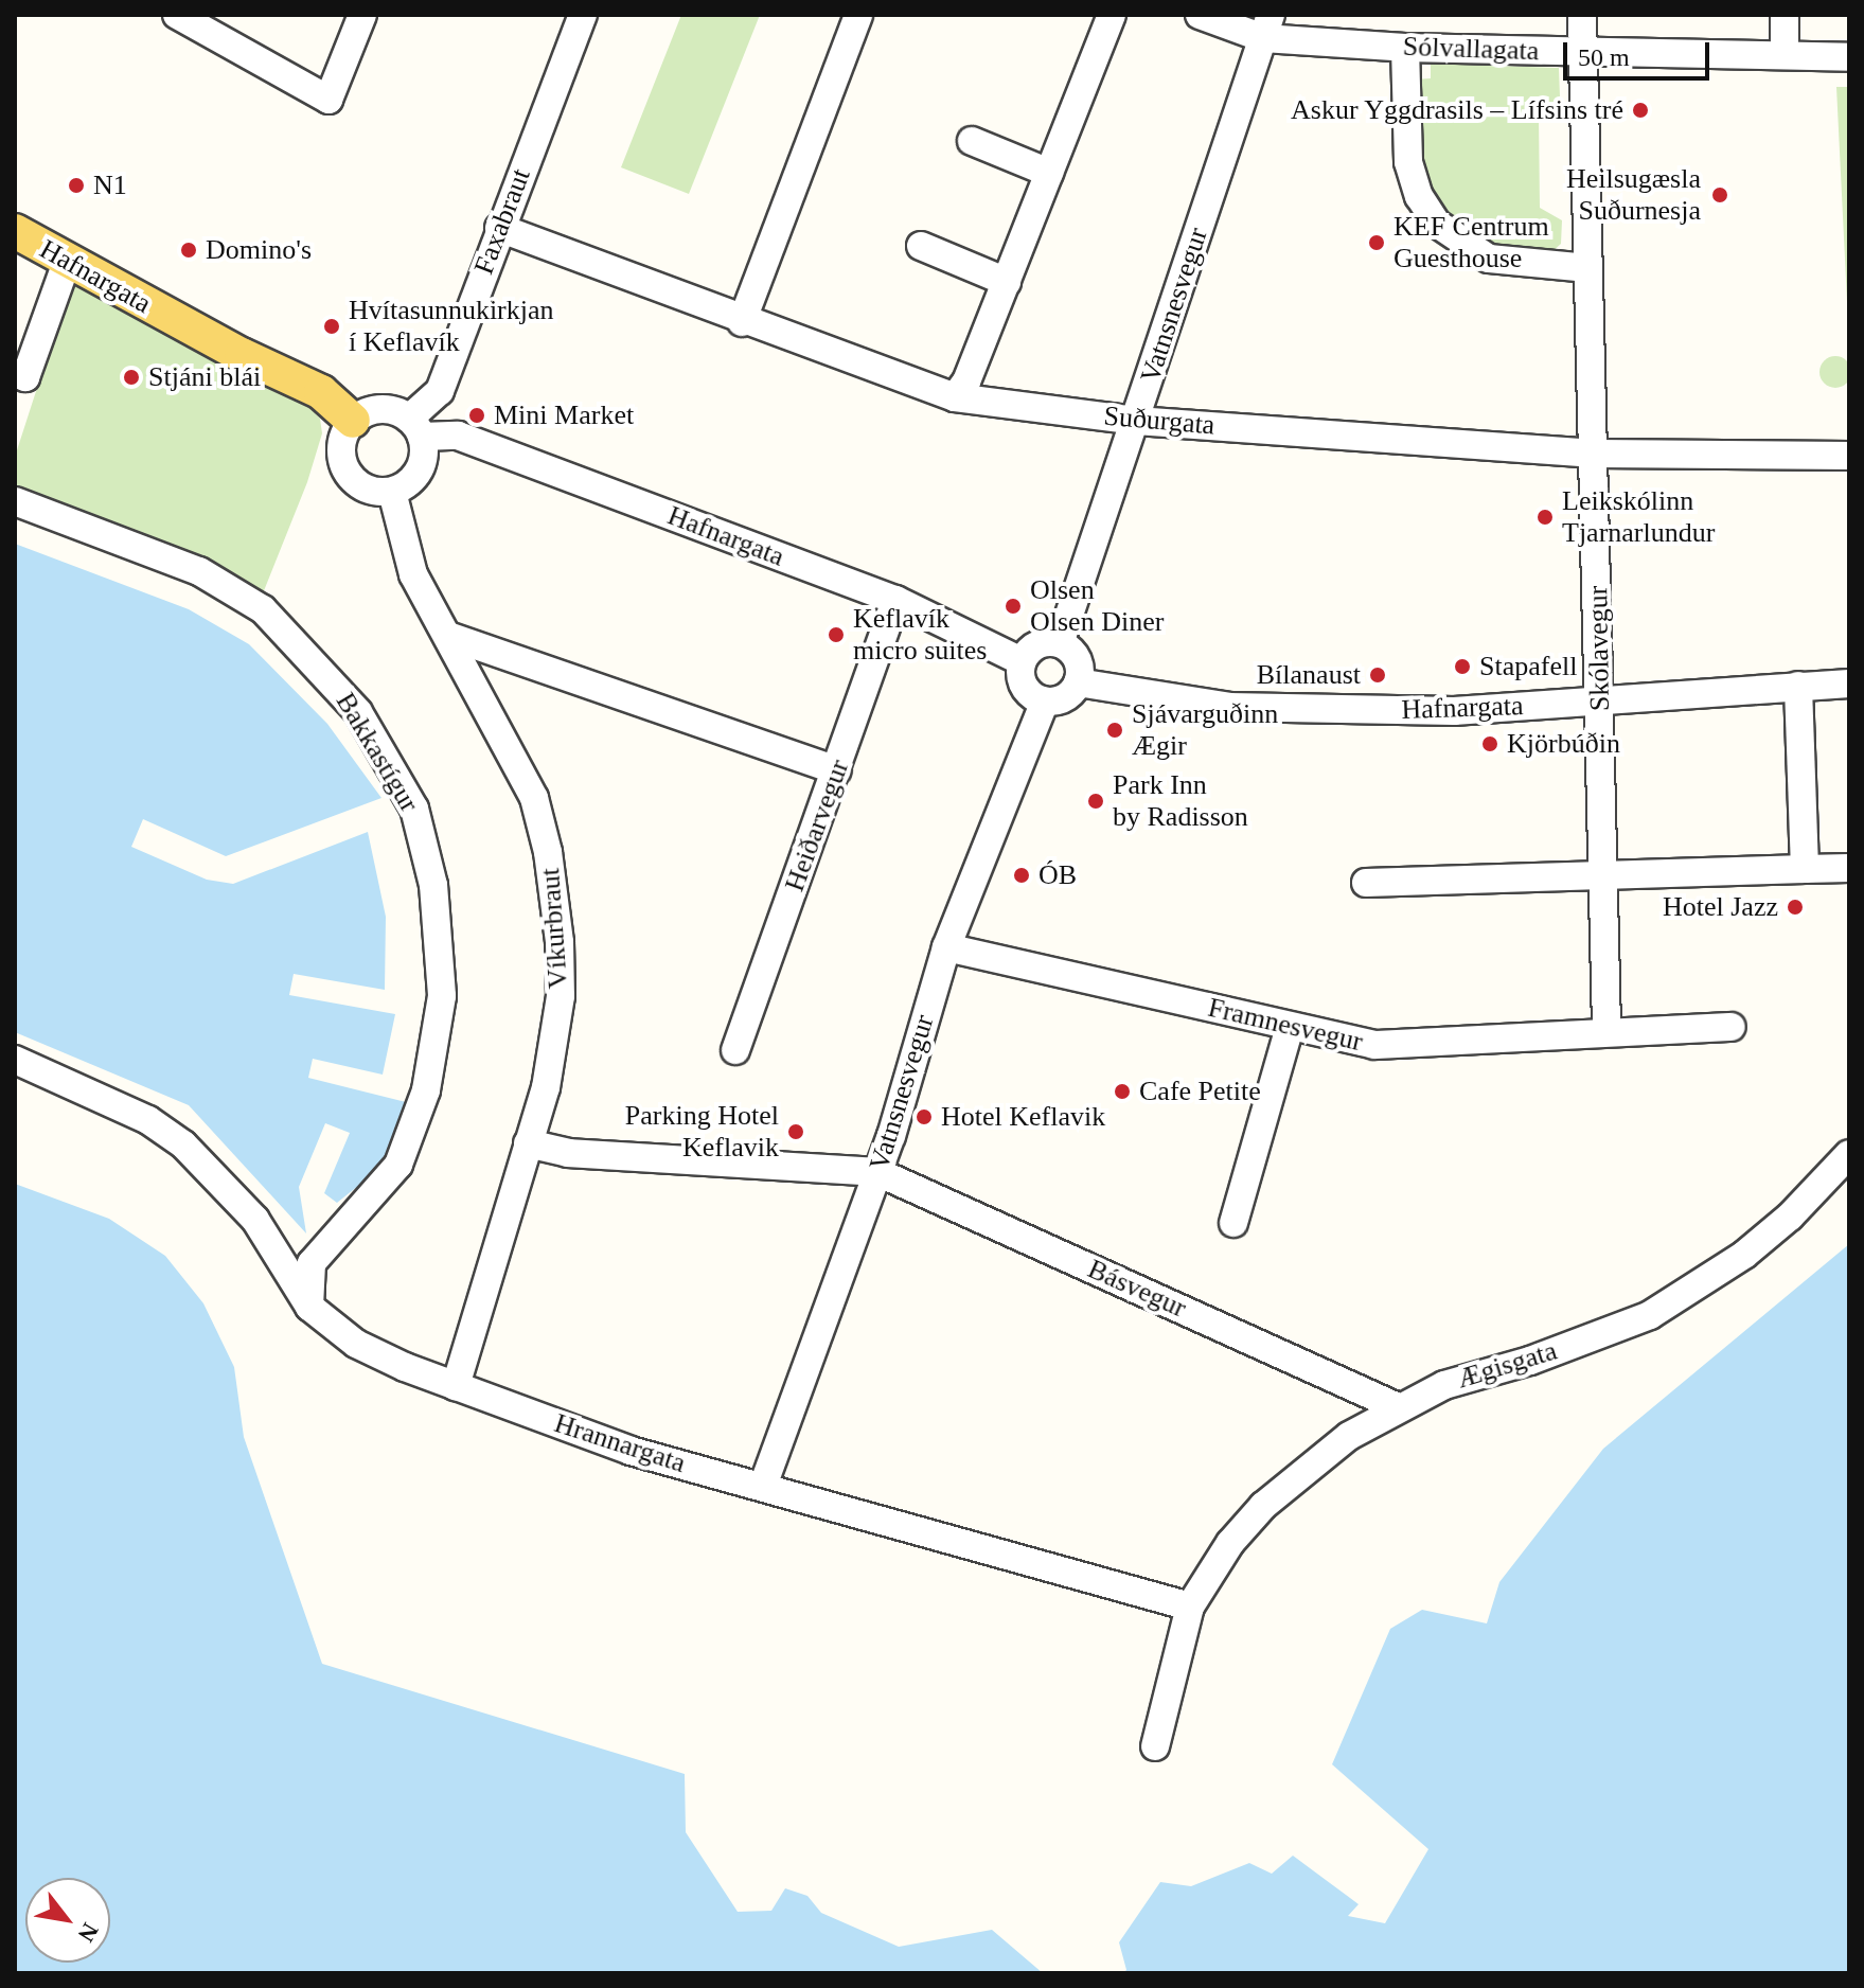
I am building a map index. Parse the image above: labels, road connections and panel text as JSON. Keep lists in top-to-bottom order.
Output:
{
  "streets": {
    "main road": ["Hafnargata"],
    "street": [
      "Sólvallagata",
      "Faxabraut",
      "Vatnsnesvegur",
      "Suðurgata",
      "Skólavegur",
      "Bakkastígur",
      "Heiðarvegur",
      "Víkurbraut",
      "Framnesvegur",
      "Básvegur",
      "Ægisgata",
      "Hrannargata"
    ]
  },
  "crossings": [
    ["Sólvallagata", "Vatnsnesvegur"],
    ["Sólvallagata", "Skólavegur"],
    ["Faxabraut", "Hafnargata"],
    ["Faxabraut", "Suðurgata"],
    ["Faxabraut", "Víkurbraut"],
    ["Hafnargata", "Vatnsnesvegur"],
    ["Hafnargata", "Skólavegur"],
    ["Hafnargata", "Heiðarvegur"],
    ["Hafnargata", "Víkurbraut"],
    ["Vatnsnesvegur", "Suðurgata"],
    ["Vatnsnesvegur", "Framnesvegur"],
    ["Vatnsnesvegur", "Básvegur"],
    ["Vatnsnesvegur", "Hrannargata"],
    ["Suðurgata", "Skólavegur"],
    ["Skólavegur", "Framnesvegur"],
    ["Bakkastígur", "Hrannargata"],
    ["Víkurbraut", "Hrannargata"],
    ["Básvegur", "Ægisgata"],
    ["Ægisgata", "Hrannargata"]
  ],
  "places": [
    "Askur Yggdrasils – Lífsins tré",
    "N1",
    "Heilsugæsla Suðurnesja",
    "KEF Centrum Guesthouse",
    "Domino's",
    "Hvítasunnukirkjan í Keflavík",
    "Stjáni blái",
    "Mini Market",
    "Leikskólinn Tjarnarlundur",
    "Olsen Olsen Diner",
    "Keflavík micro suites",
    "Stapafell",
    "Bílanaust",
    "Sjávarguðinn Ægir",
    "Kjörbúðin",
    "Park Inn by Radisson",
    "ÓB",
    "Hotel Jazz",
    "Cafe Petite",
    "Hotel Keflavik",
    "Parking Hotel Keflavik"
  ],
  "scale_bar": "50 m",
  "north": "bottom right"
}
